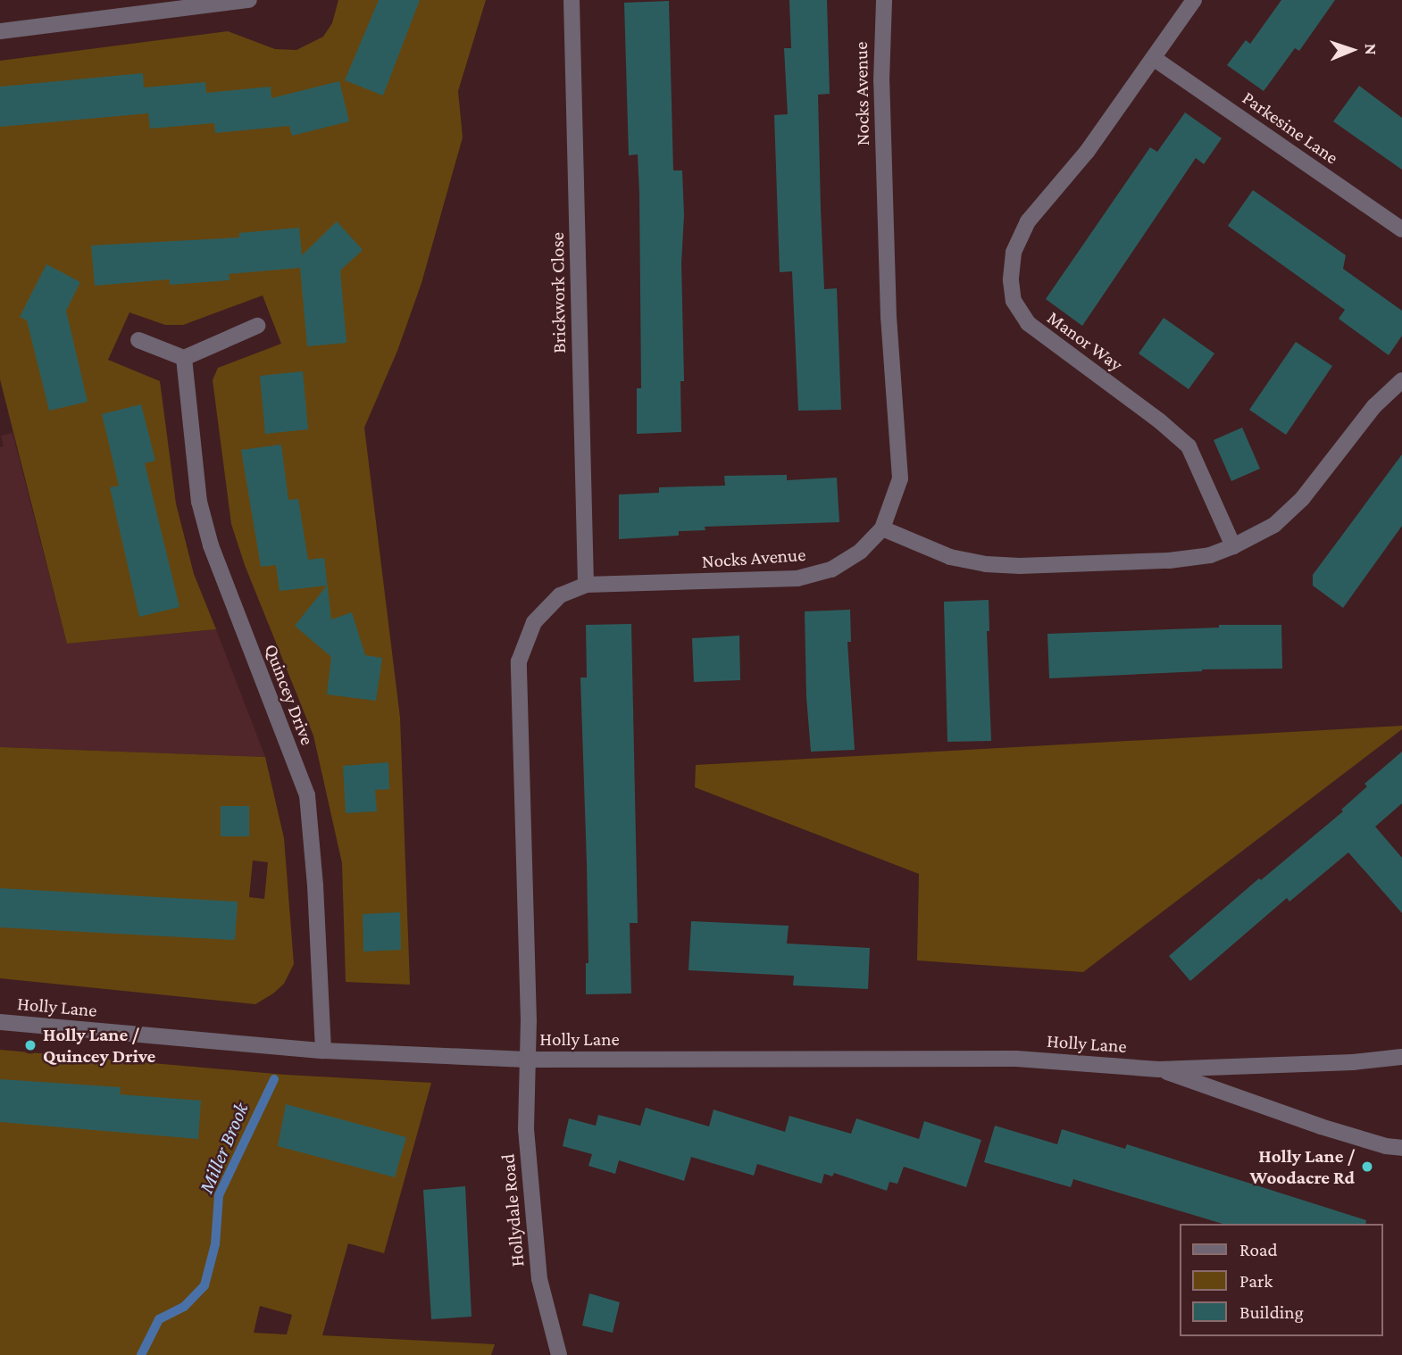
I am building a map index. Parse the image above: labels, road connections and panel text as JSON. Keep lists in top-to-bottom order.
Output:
{
  "streets": {
    "street": [
      "Nocks Avenue",
      "Parkesine Lane",
      "Brickwork Close",
      "Manor Way",
      "Quincey Drive",
      "Holly Lane",
      "Hollydale Road"
    ]
  },
  "crossings": [
    ["Nocks Avenue", "Brickwork Close"],
    ["Nocks Avenue", "Holly Lane"],
    ["Nocks Avenue", "Hollydale Road"],
    ["Parkesine Lane", "Manor Way"],
    ["Quincey Drive", "Holly Lane"],
    ["Holly Lane", "Hollydale Road"]
  ],
  "water": ["Miller Brook"],
  "places": ["Holly Lane / Quincey Drive", "Holly Lane / Woodacre Rd"],
  "legend": ["Road", "Park", "Building"],
  "north": "right"
}
